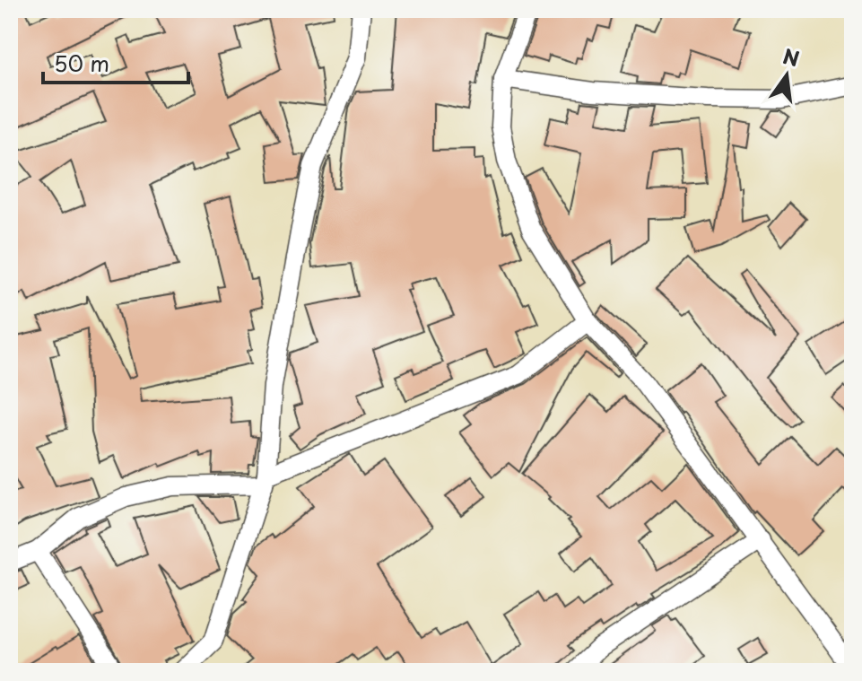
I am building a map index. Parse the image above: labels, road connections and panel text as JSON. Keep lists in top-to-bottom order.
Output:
{
  "scale_bar": "50 m",
  "north": "top"
}
